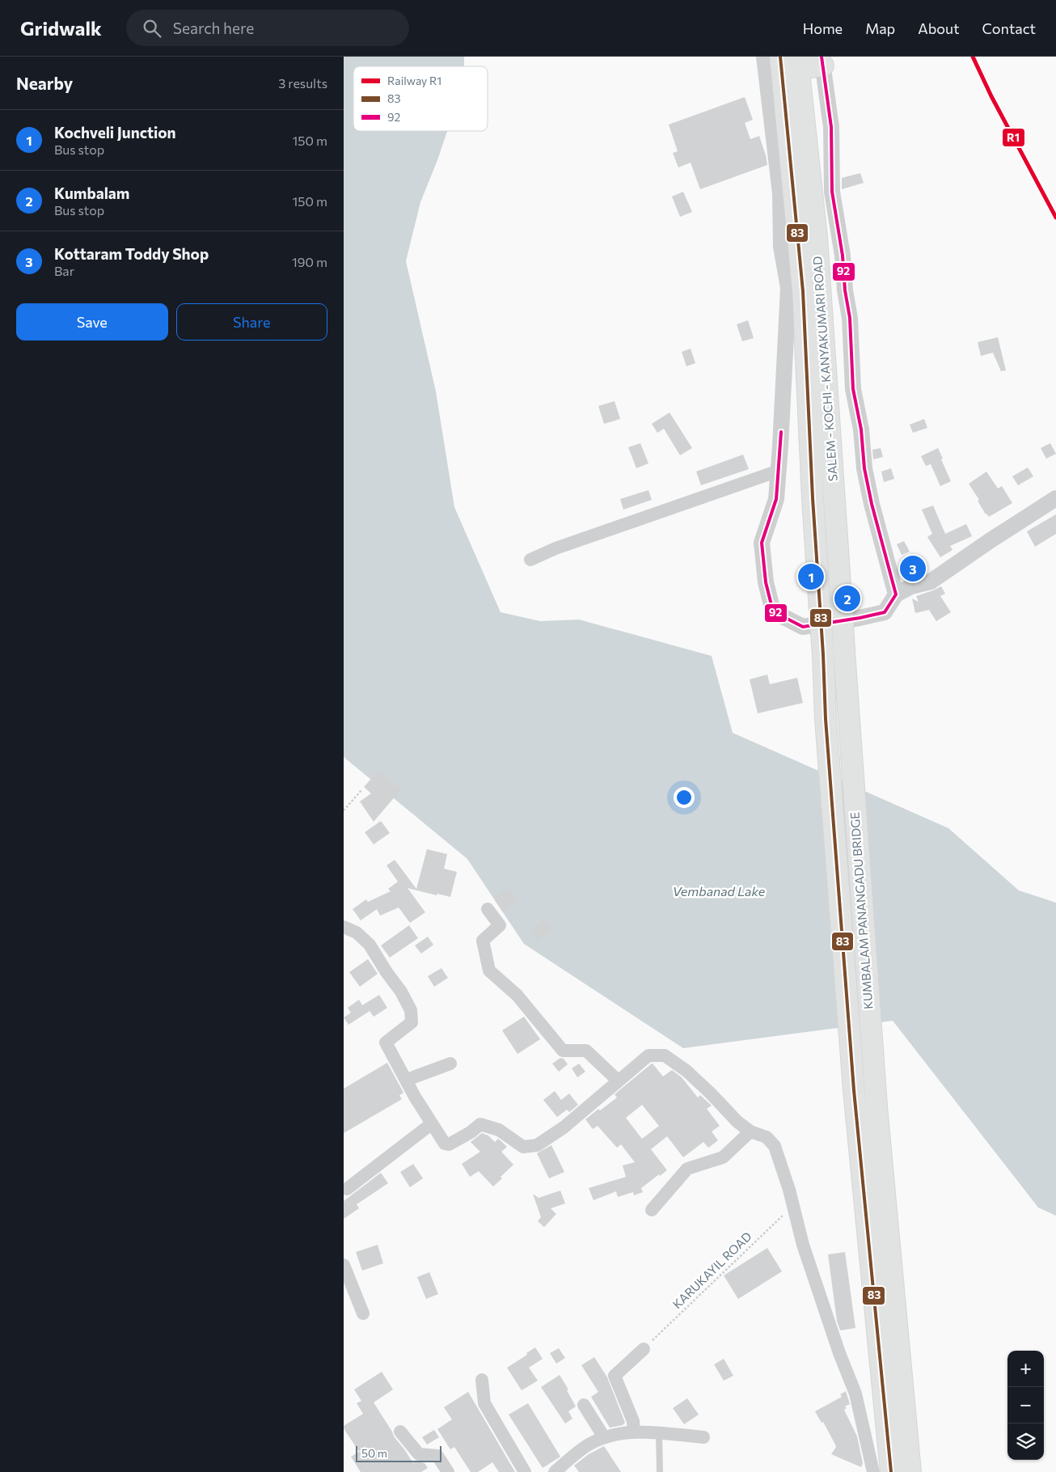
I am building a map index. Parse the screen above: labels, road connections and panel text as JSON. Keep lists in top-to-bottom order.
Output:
{
  "streets": {
    "highway": ["SALEM - KOCHI - KANYAKUMARI ROAD", "KUMBALAM PANANGADU BRIDGE"],
    "path": ["KARUKAYIL ROAD"]
  },
  "crossings": [
    ["SALEM - KOCHI - KANYAKUMARI ROAD", "KUMBALAM PANANGADU BRIDGE"]
  ],
  "water": ["Vembanad Lake"],
  "lines": ["rail line R1", "transit line 83", "transit line 92"],
  "legend": ["Railway R1", "83", "92"],
  "scale_bar": "50 m",
  "page": {
    "header": "Gridwalk",
    "search": "Search here",
    "nav": [
      "Home",
      "Map",
      "About",
      "Contact"
    ],
    "heading": ["Nearby", "3 results"],
    "list": [
      {
        "mark": "1",
        "name": "Kochveli Junction",
        "note": "Bus stop",
        "value": "150 m"
      },
      {
        "mark": "2",
        "name": "Kumbalam",
        "note": "Bus stop",
        "value": "150 m"
      },
      {
        "mark": "3",
        "name": "Kottaram Toddy Shop",
        "note": "Bar",
        "value": "190 m"
      }
    ],
    "buttons": ["Save", "Share"],
    "pins": ["3", "1", "2"],
    "map_buttons": ["+", "−"],
    "scale": "50 m"
  }
}
